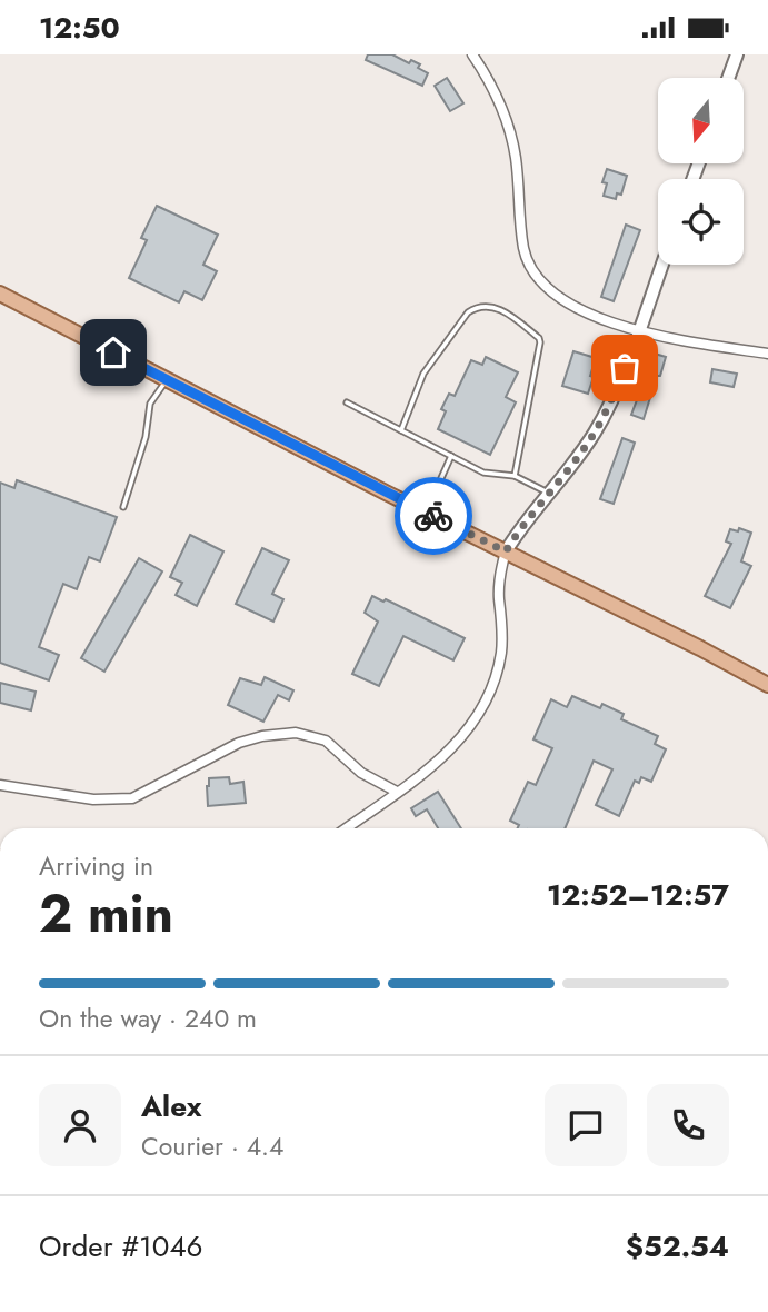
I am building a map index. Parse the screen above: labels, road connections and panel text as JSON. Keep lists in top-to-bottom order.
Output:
{
  "north": "bottom",
  "page": {
    "status": "12:50",
    "heading": ["2 min", "Arriving in", "12:52–12:57"],
    "panel": [
      "Alex",
      "Courier · 4.4",
      "Order #1046",
      "$52.54"
    ],
    "bar": "On the way · 240 m"
  }
}
